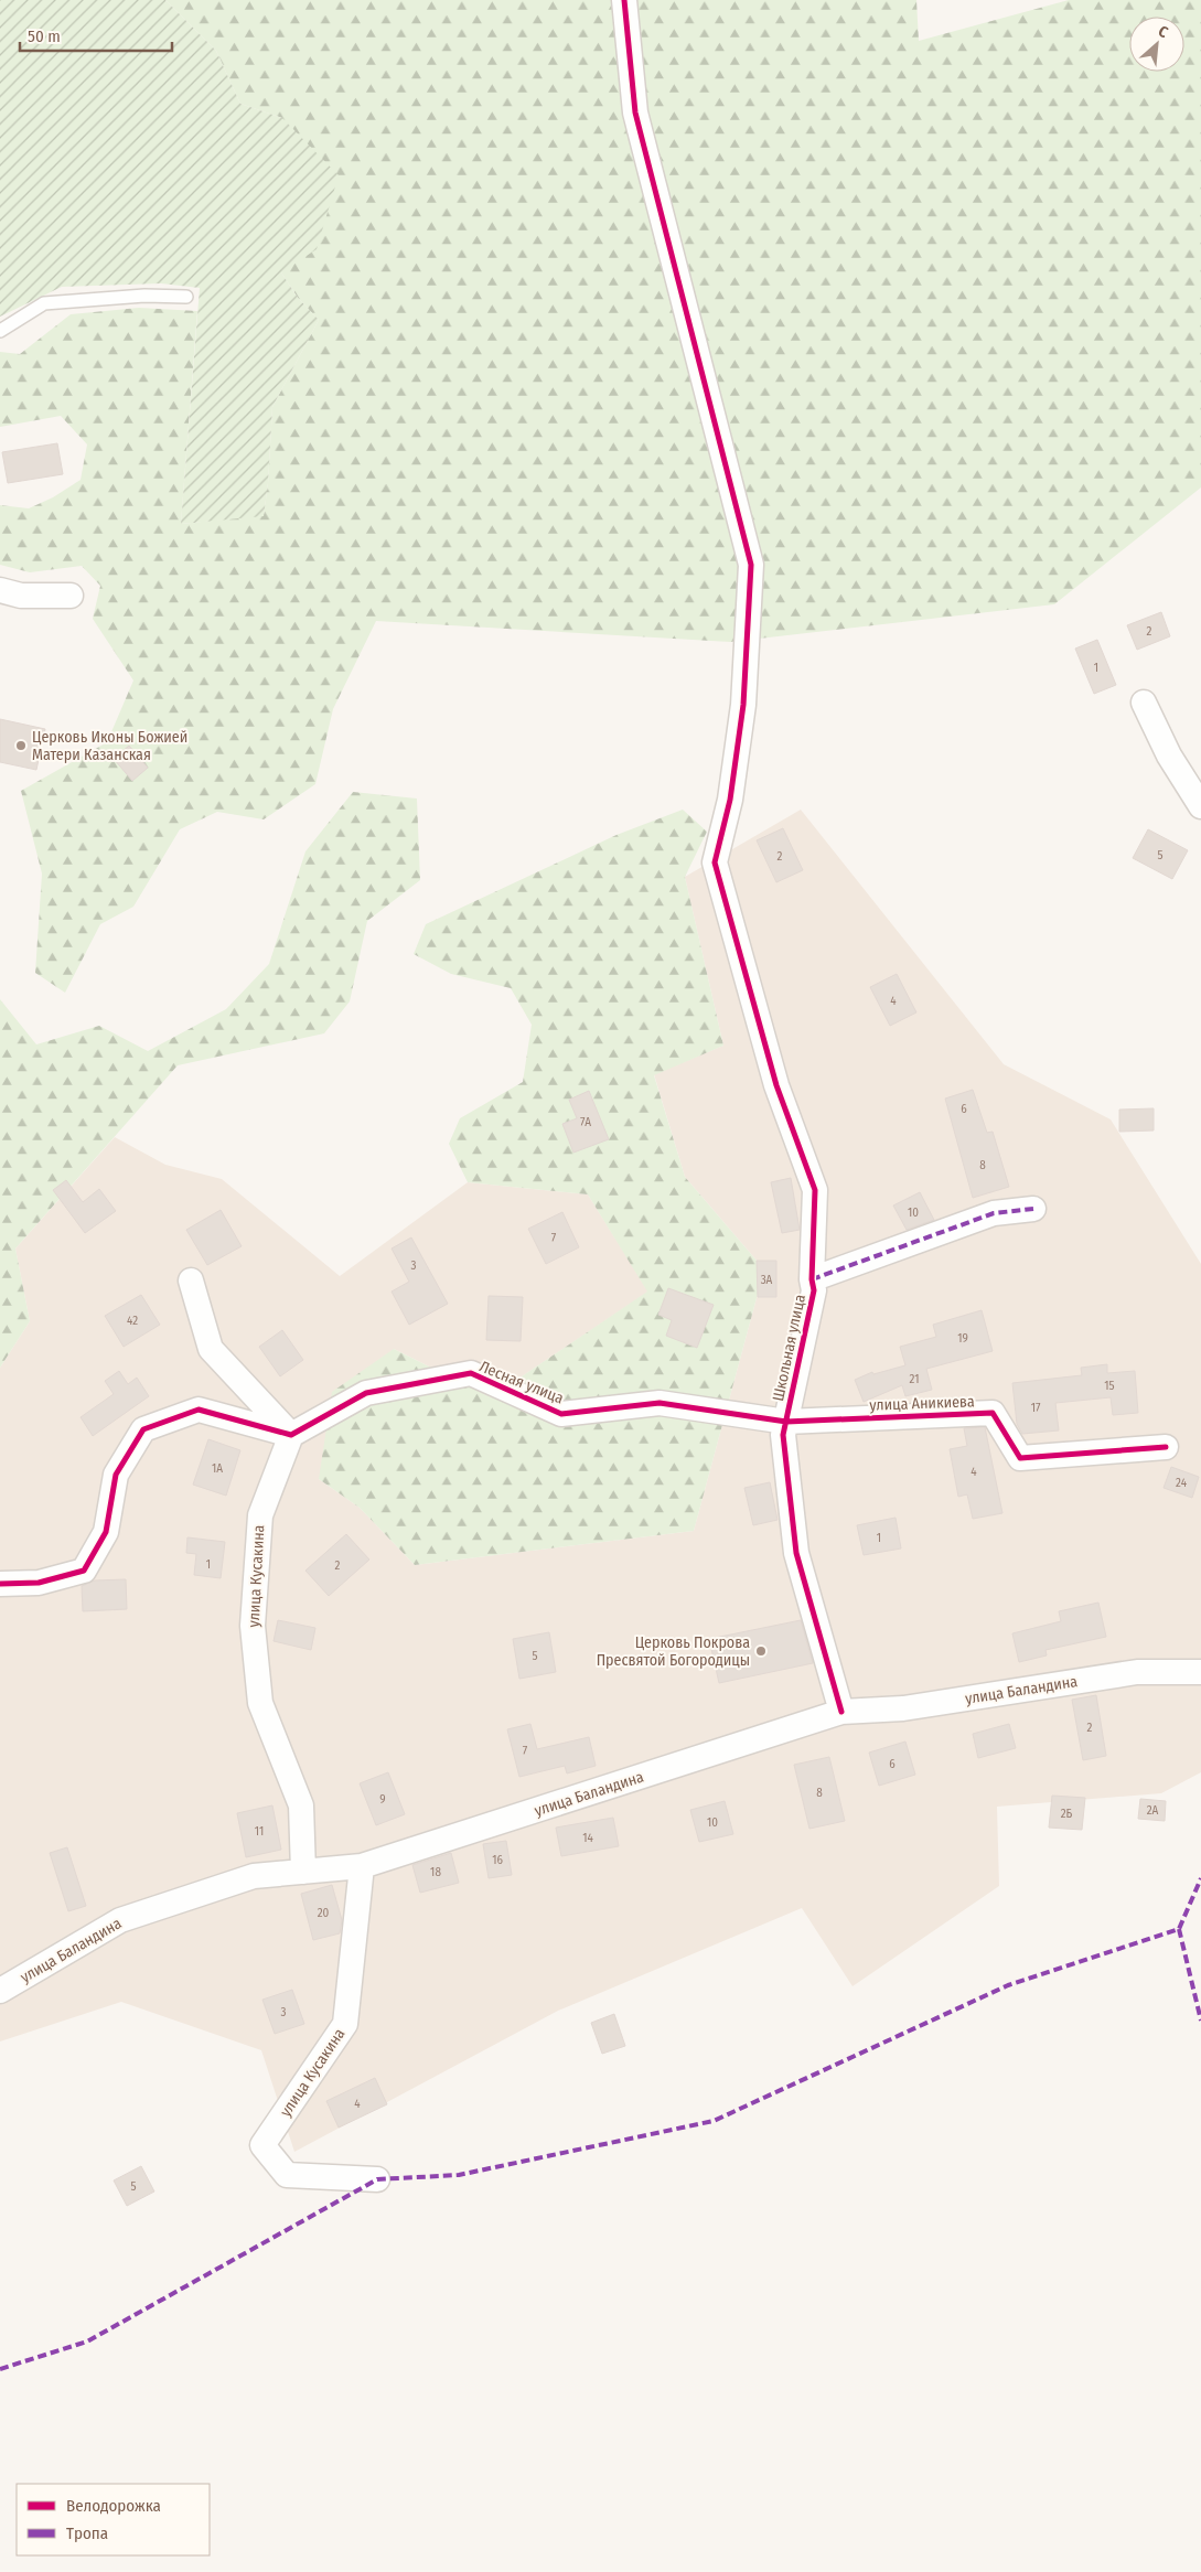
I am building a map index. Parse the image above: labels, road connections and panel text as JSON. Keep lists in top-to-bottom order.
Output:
{
  "streets": {
    "street": [
      "Школьная улица",
      "Лесная улица",
      "улица Аникиева",
      "улица Кусакина",
      "улица Баландина"
    ]
  },
  "crossings": [
    ["Школьная улица", "Лесная улица"],
    ["Школьная улица", "улица Аникиева"],
    ["Школьная улица", "улица Баландина"],
    ["Лесная улица", "улица Аникиева"],
    ["Лесная улица", "улица Кусакина"],
    ["улица Кусакина", "улица Баландина"]
  ],
  "places": ["Церковь Иконы Божией Матери Казанская", "Церковь Покрова Пресвятой Богородицы"],
  "house_numbers": [
    "2",
    "1",
    "5",
    "2",
    "4",
    "6",
    "7А",
    "8",
    "10",
    "7",
    "3",
    "3А",
    "42",
    "19",
    "21",
    "15",
    "17",
    "1А",
    "4",
    "24",
    "1",
    "1",
    "2",
    "5",
    "2",
    "7",
    "6",
    "8",
    "9",
    "2А",
    "2Б",
    "10",
    "11",
    "14",
    "16",
    "18",
    "20",
    "3",
    "4",
    "5"
  ],
  "legend": ["Велодорожка", "Тропа"],
  "scale_bar": "50 m",
  "north": "top right"
}
